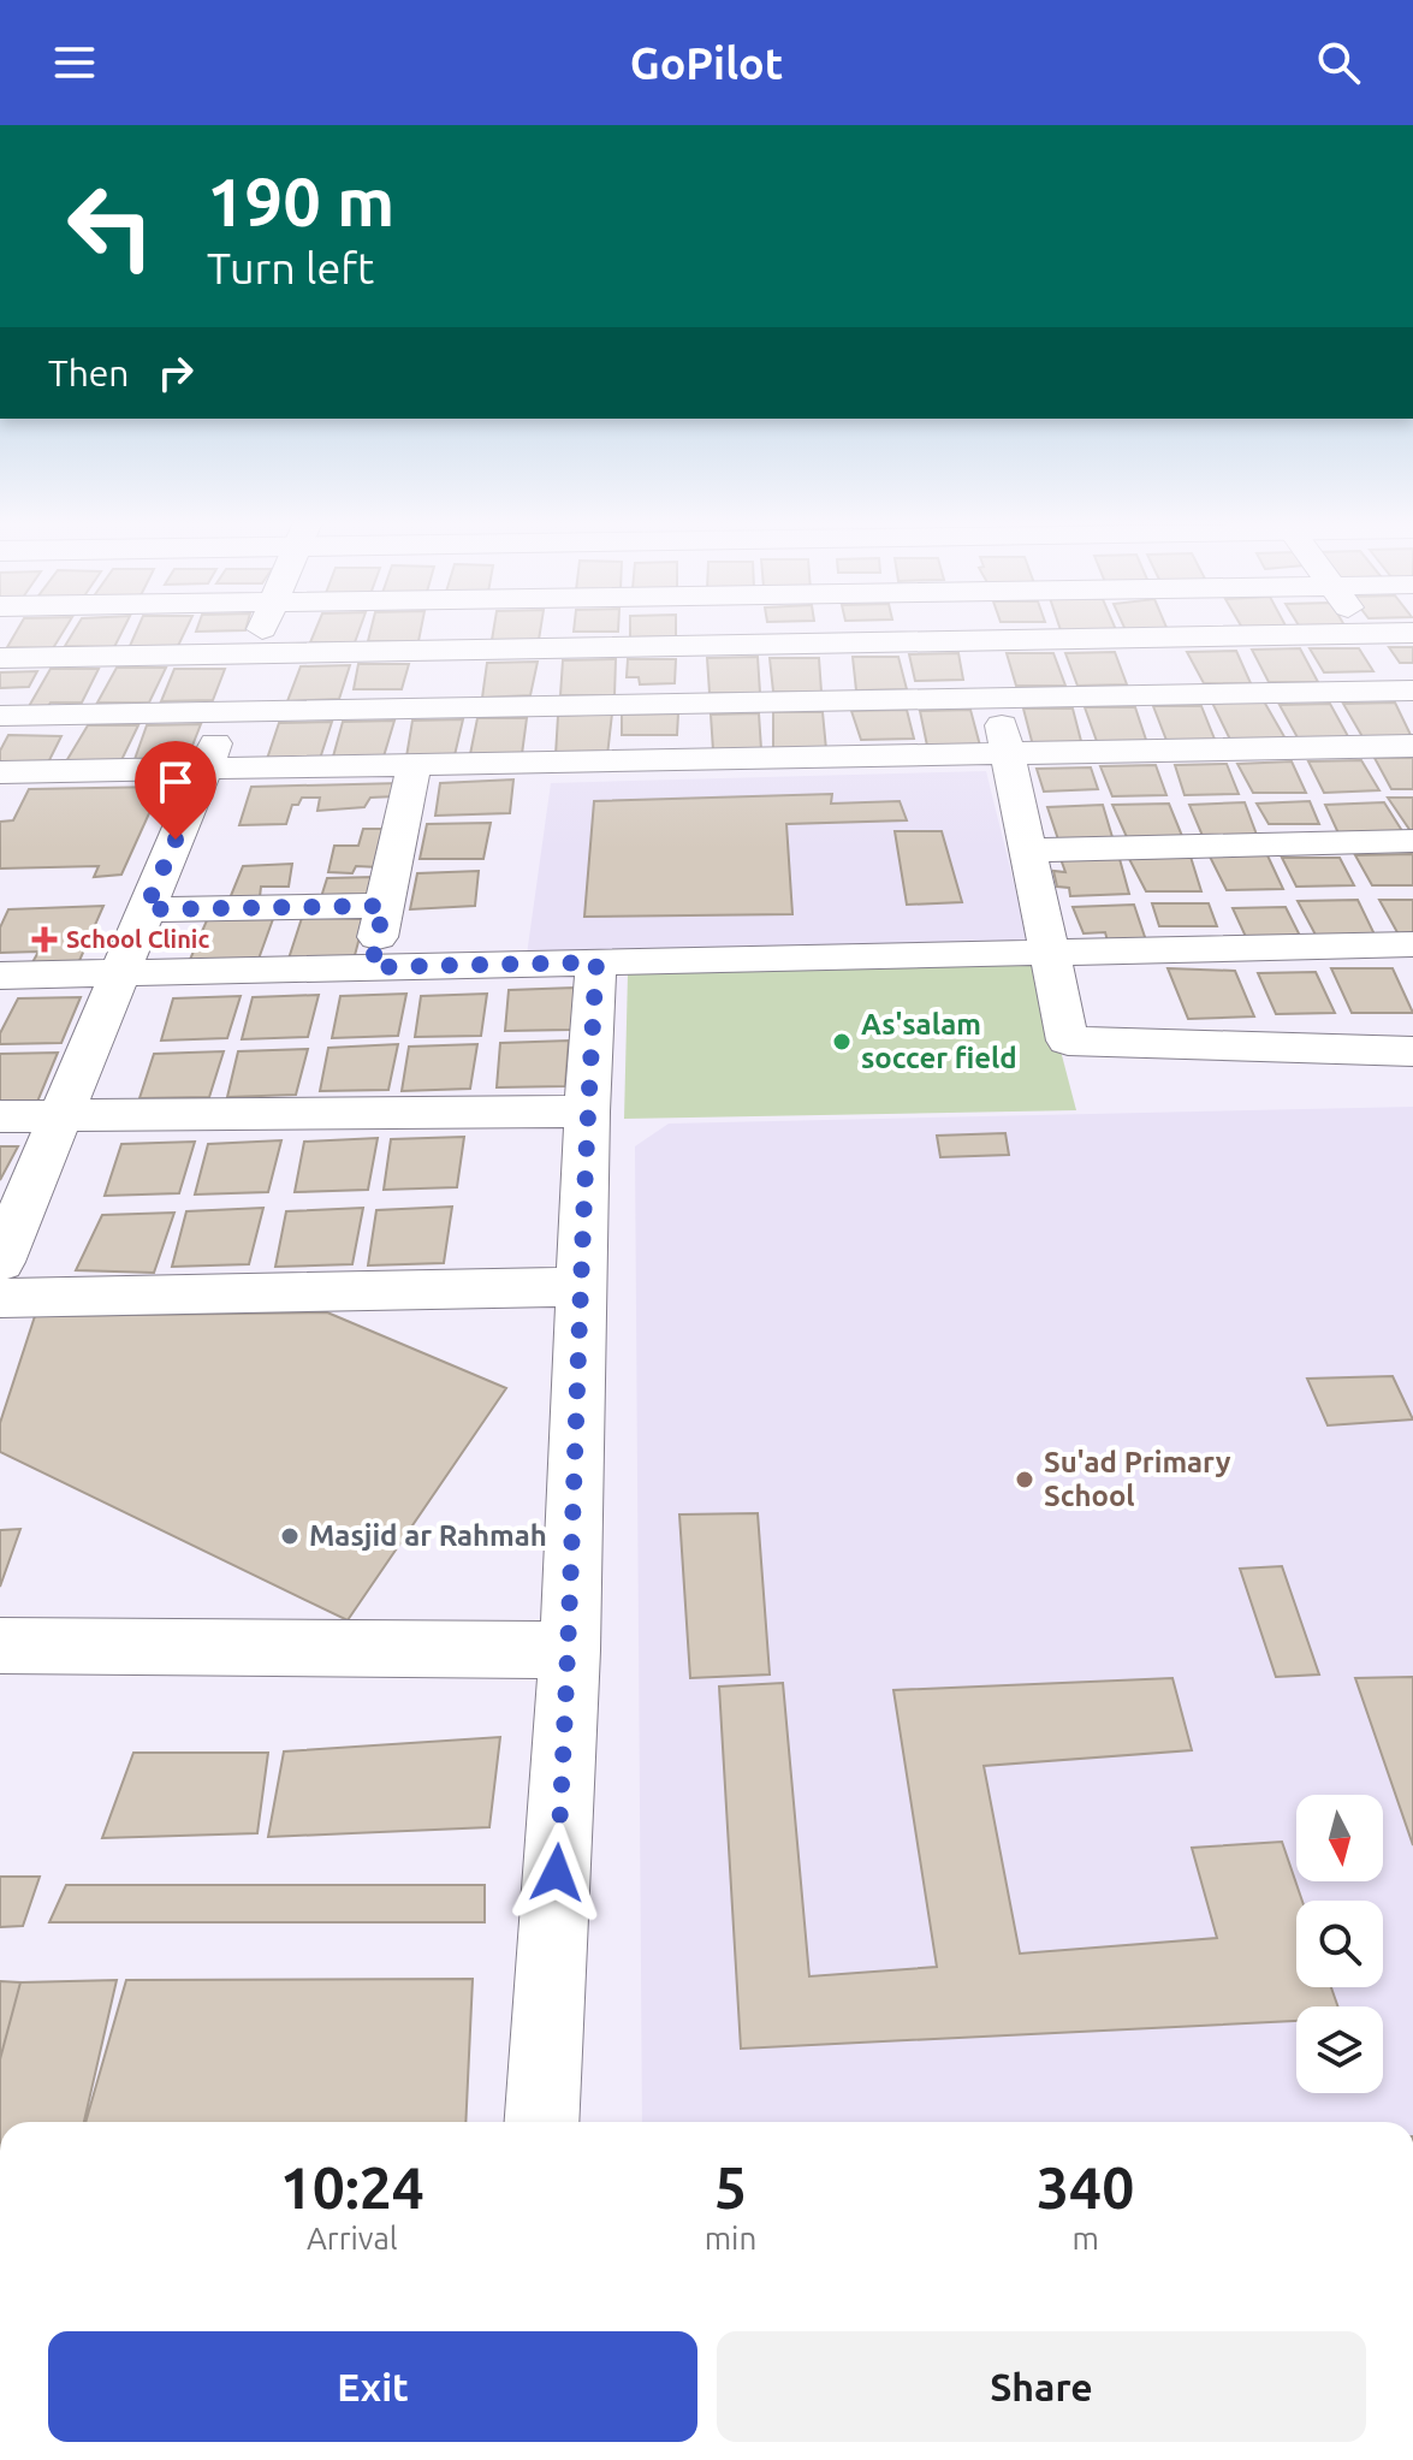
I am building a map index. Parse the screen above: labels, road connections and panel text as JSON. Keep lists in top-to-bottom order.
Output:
{
  "places": {
    "health": ["School Clinic"],
    "other": ["As'salam soccer field", "Su'ad Primary School", "Masjid ar Rahmah"]
  },
  "north": "bottom",
  "page": {
    "header": "GoPilot",
    "turn": ["190 m", "Turn left"],
    "then": "Then",
    "eta": [
      "10:24",
      "Arrival",
      "5",
      "min",
      "340",
      "m"
    ],
    "buttons": ["Exit", "Share"]
  }
}
